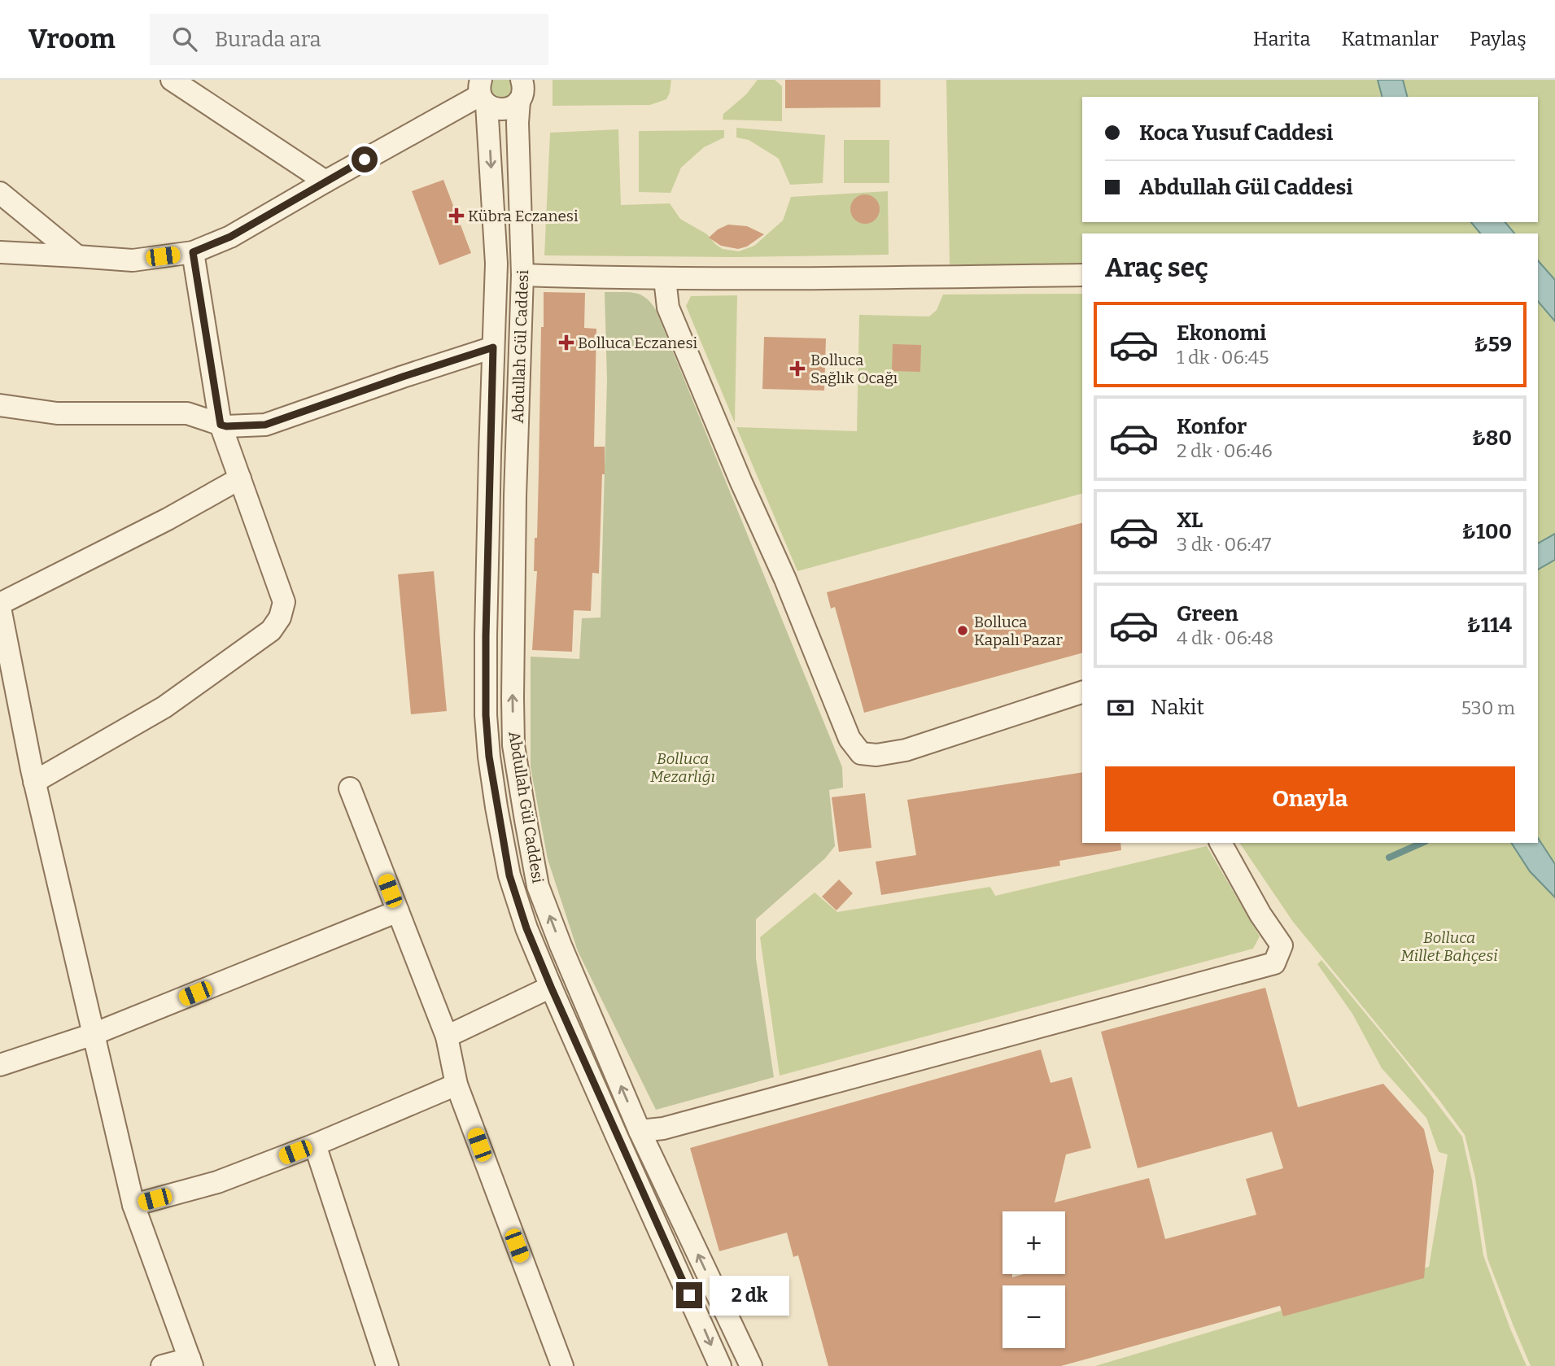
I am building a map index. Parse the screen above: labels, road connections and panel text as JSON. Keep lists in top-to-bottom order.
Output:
{
  "streets": {
    "street": ["Abdullah Gül Caddesi"]
  },
  "parks": ["Bolluca Mezarlığı", "Bolluca Millet Bahçesi"],
  "places": {
    "health": ["Kübra Eczanesi", "Bolluca Eczanesi", "Bolluca Sağlık Ocağı"],
    "other": ["Bolluca Kapalı Pazar"]
  },
  "page": {
    "header": "Vroom",
    "search": "Burada ara",
    "nav": ["Harita", "Katmanlar", "Paylaş"],
    "banner": ["Koca Yusuf Caddesi", "Abdullah Gül Caddesi"],
    "heading": "Araç seç",
    "list": [
      {
        "name": "Ekonomi",
        "note": "1 dk · 06:45",
        "value": "₺59"
      },
      {
        "name": "Konfor",
        "note": "2 dk · 06:46",
        "value": "₺80"
      },
      {
        "name": "XL",
        "note": "3 dk · 06:47",
        "value": "₺100"
      },
      {
        "name": "Green",
        "note": "4 dk · 06:48",
        "value": "₺114"
      }
    ],
    "pay": ["Nakit", "530 m"],
    "buttons": "Onayla",
    "map_buttons": ["+", "−"],
    "bubble": "2 dk"
  }
}
